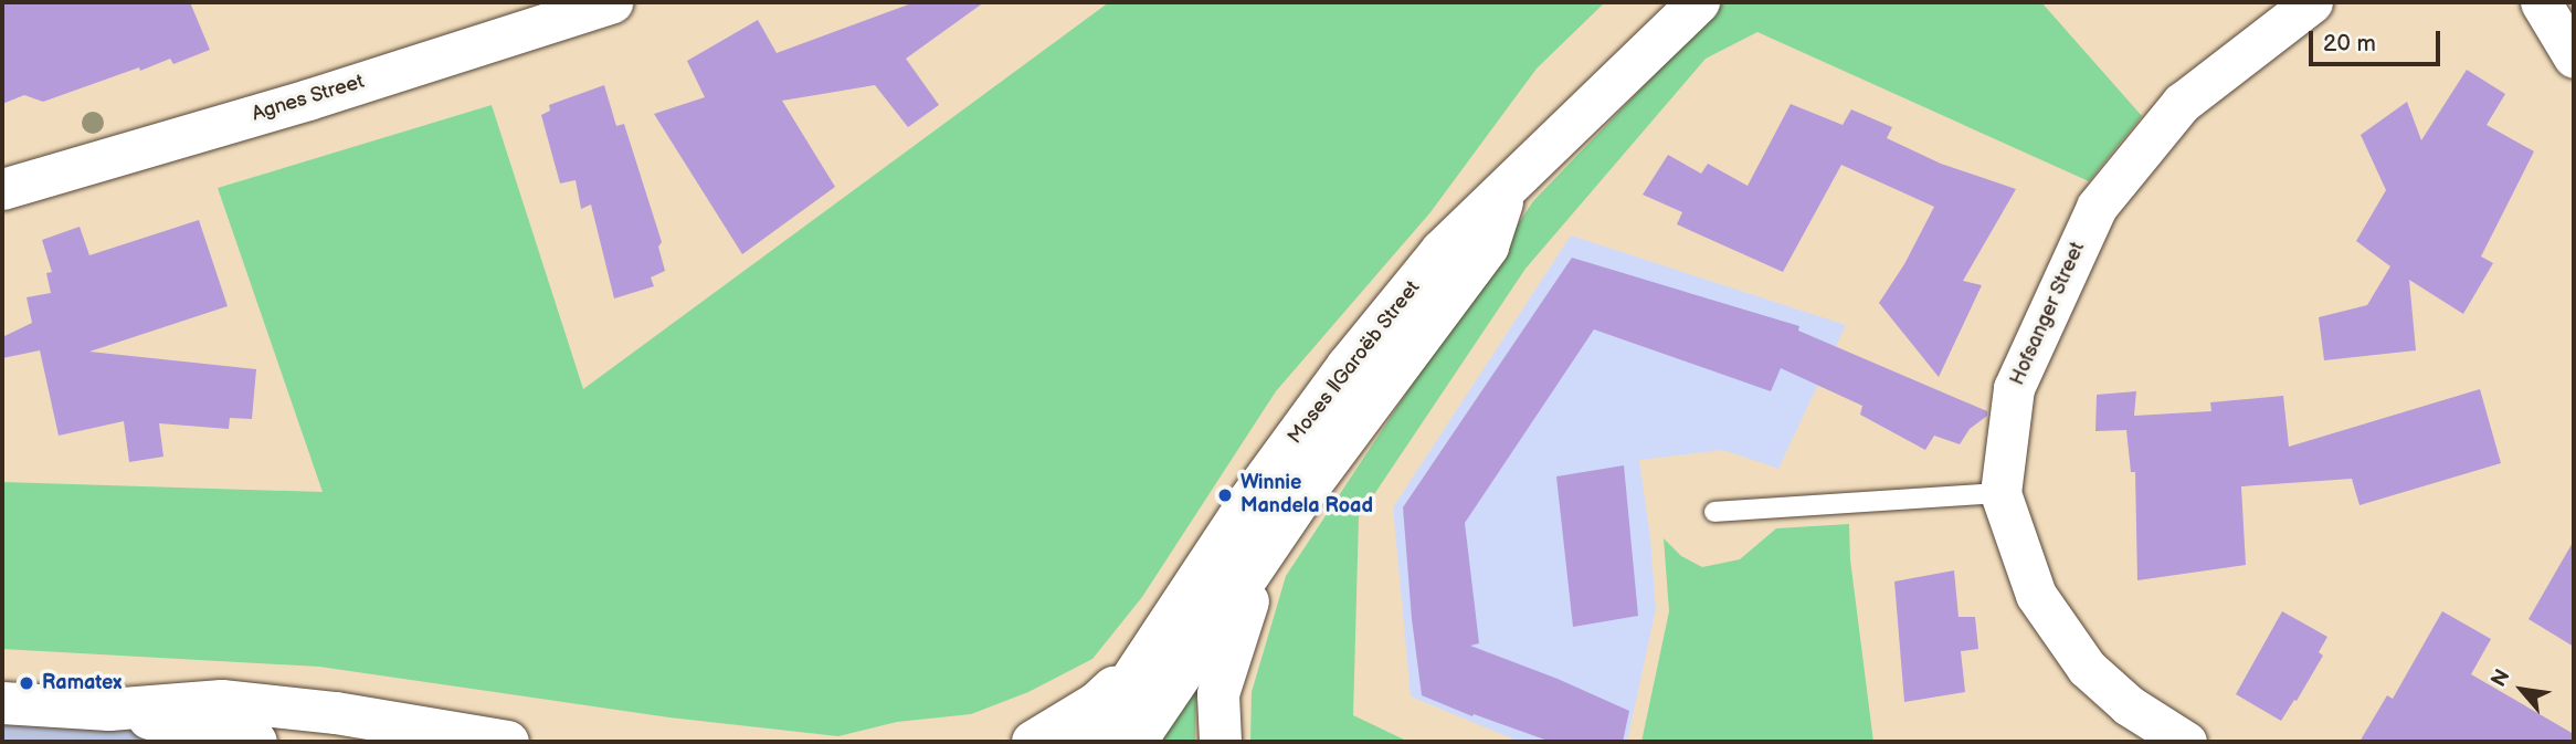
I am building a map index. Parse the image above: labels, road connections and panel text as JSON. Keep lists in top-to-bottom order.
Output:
{
  "streets": {
    "main road": ["Moses ǁGaroëb Street"],
    "street": ["Agnes Street", "Hofsanger Street"]
  },
  "places": ["Winnie Mandela Road", "Ramatex"],
  "scale_bar": "20 m",
  "north": "top left"
}
